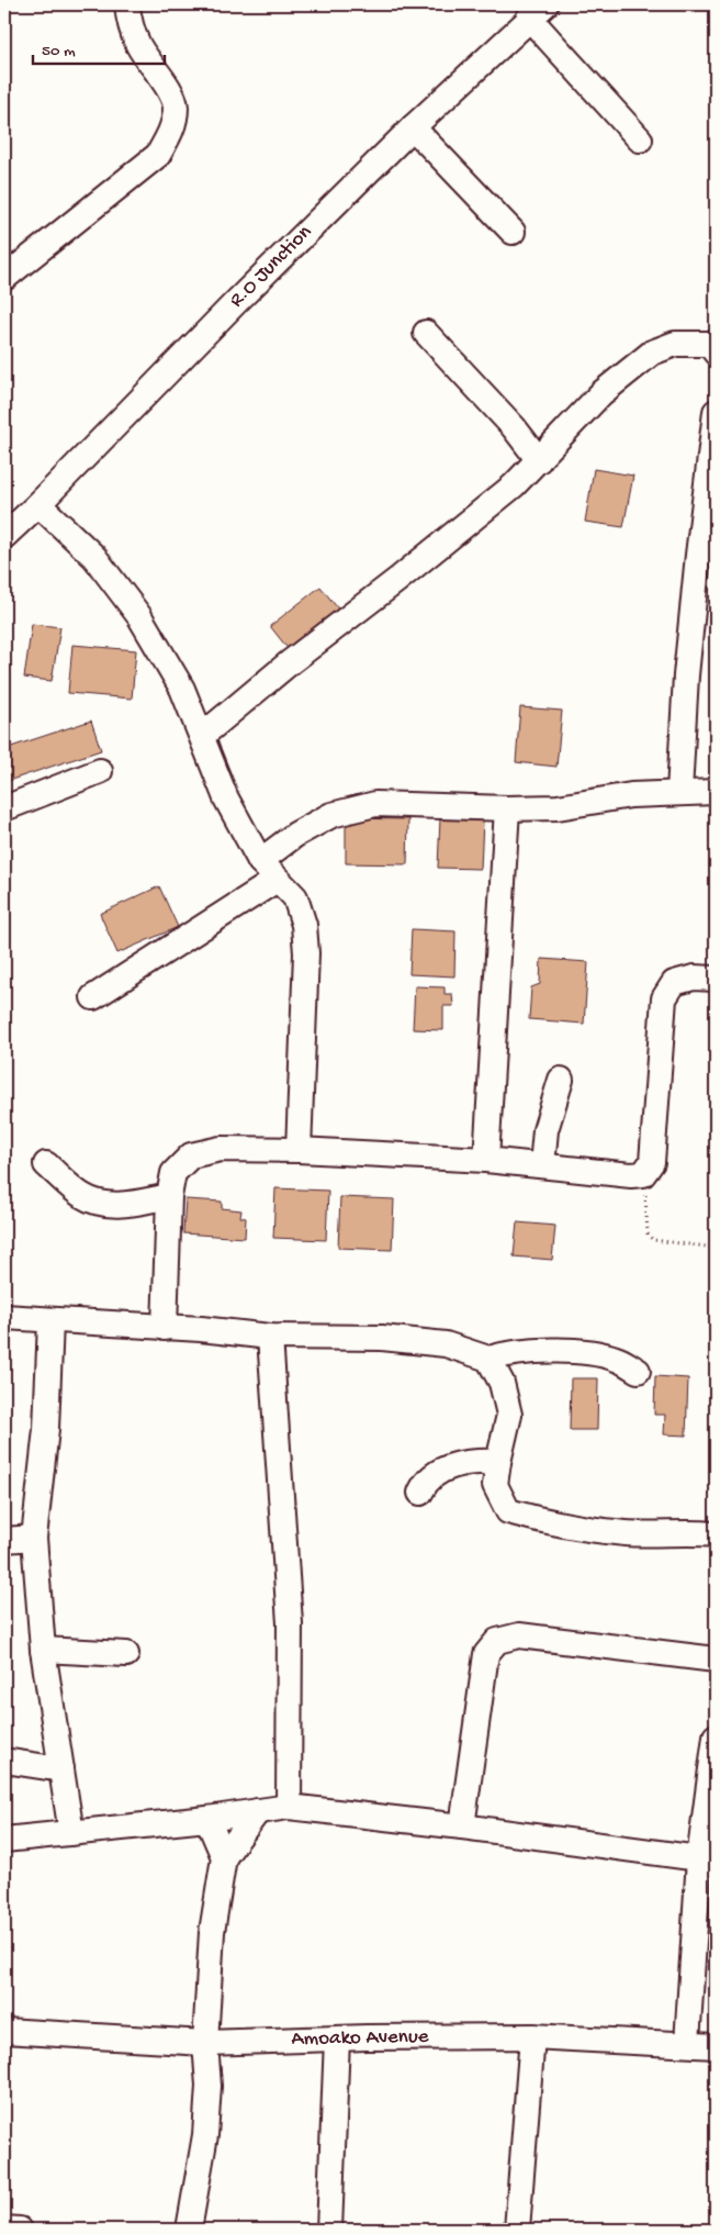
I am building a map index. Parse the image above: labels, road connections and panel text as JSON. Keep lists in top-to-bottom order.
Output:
{
  "streets": {
    "street": ["R.O Junction", "Amoako Avenue"]
  },
  "scale_bar": "50 m"
}
